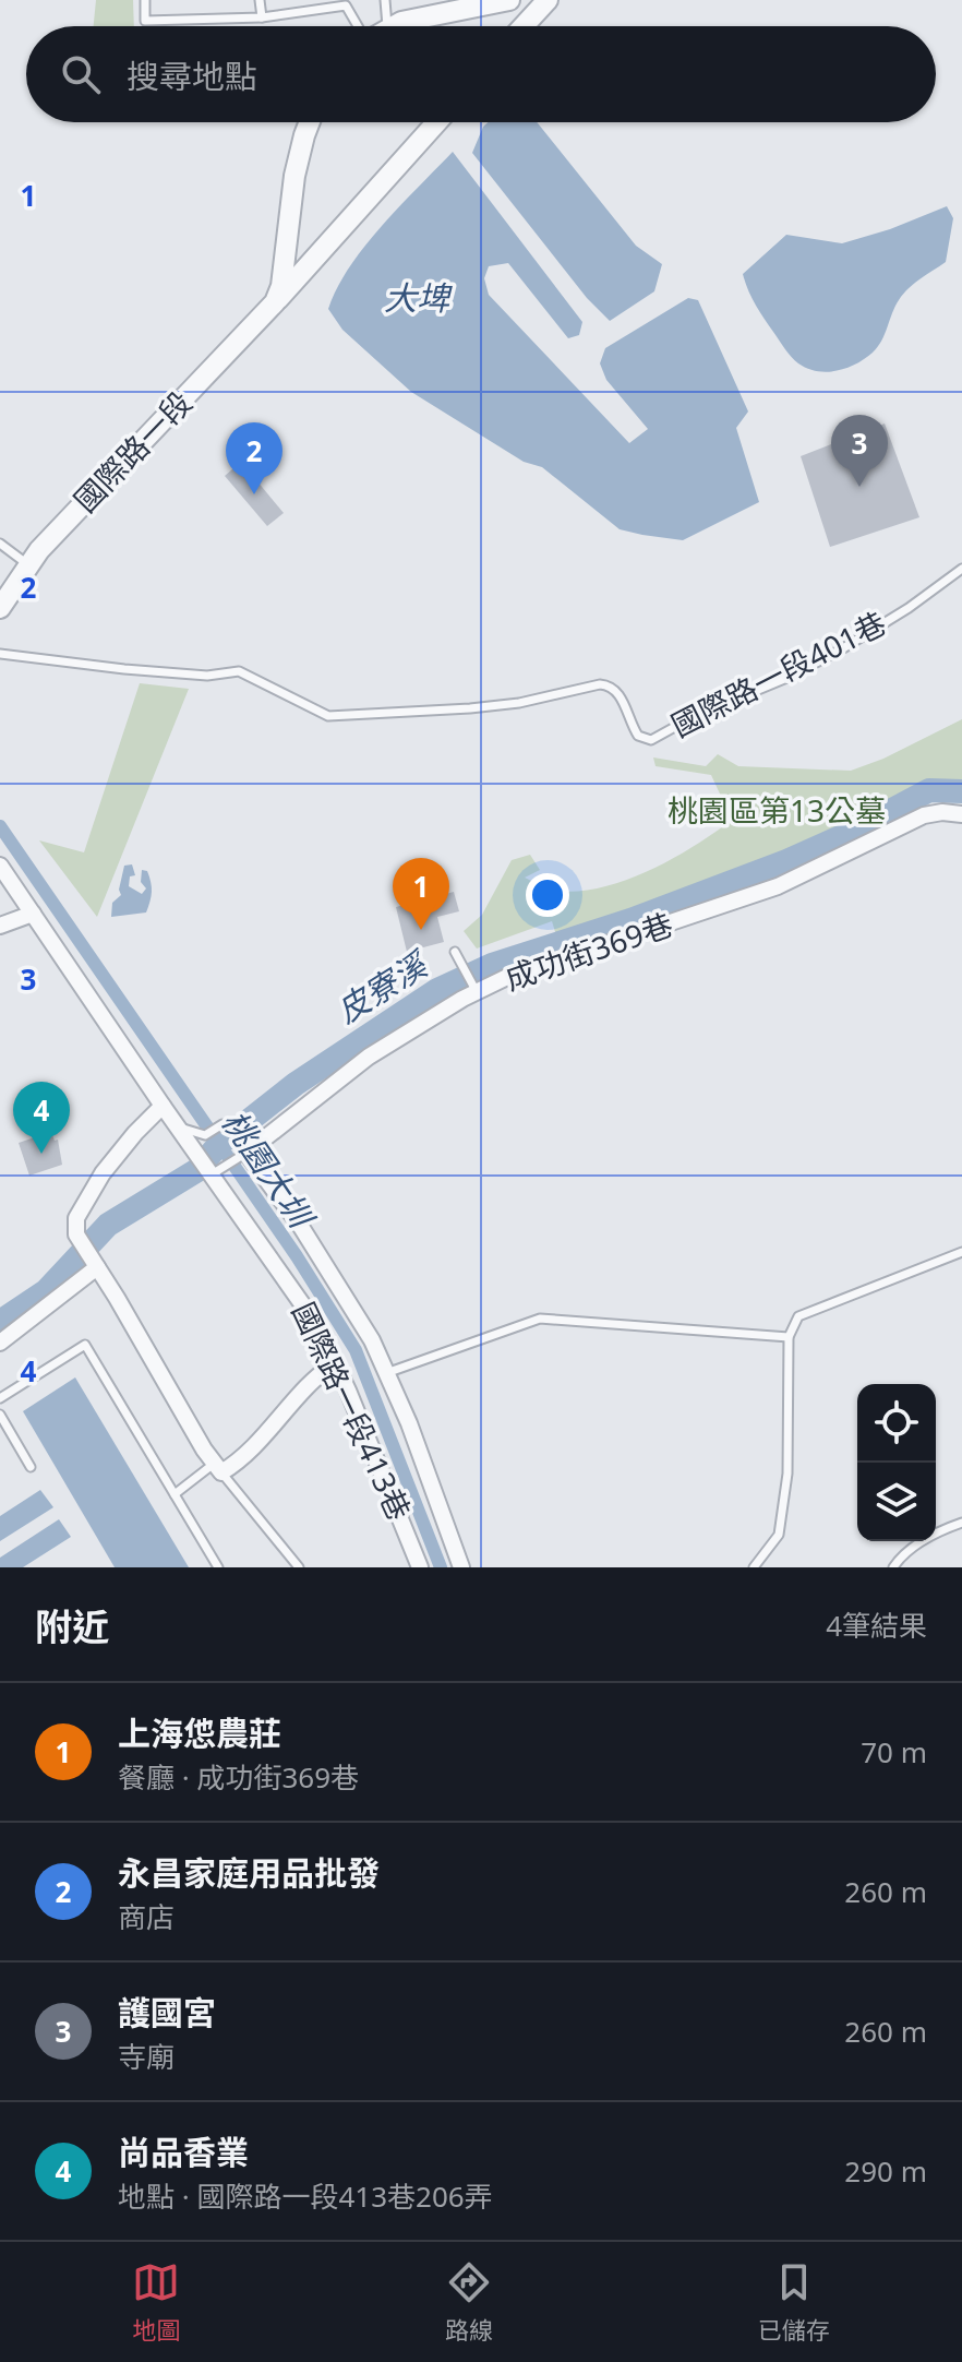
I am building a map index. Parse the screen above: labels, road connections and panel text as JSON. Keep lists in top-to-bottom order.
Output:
{
  "streets": {
    "street": ["國際路一段", "成功街369巷", "國際路一段413巷"],
    "lane": ["國際路一段401巷"]
  },
  "water": ["大埤", "皮寮溪", "桃園大圳"],
  "parks": ["桃園區第13公墓"],
  "page": {
    "search": "搜尋地點",
    "pins": [
      "3",
      "2",
      "1",
      "4"
    ],
    "heading": ["附近", "4筆結果"],
    "list": [
      {
        "mark": "1",
        "name": "上海怹農莊",
        "note": "餐廳 · 成功街369巷",
        "value": "70 m"
      },
      {
        "mark": "2",
        "name": "永昌家庭用品批發",
        "note": "商店",
        "value": "260 m"
      },
      {
        "mark": "3",
        "name": "護國宮",
        "note": "寺廟",
        "value": "260 m"
      },
      {
        "mark": "4",
        "name": "尚品香業",
        "note": "地點 · 國際路一段413巷206弄",
        "value": "290 m"
      }
    ],
    "nav": ["地圖", "路線", "已儲存"]
  },
  "grid": {
    "rows": [
      "1",
      "2",
      "3",
      "4"
    ]
  }
}
